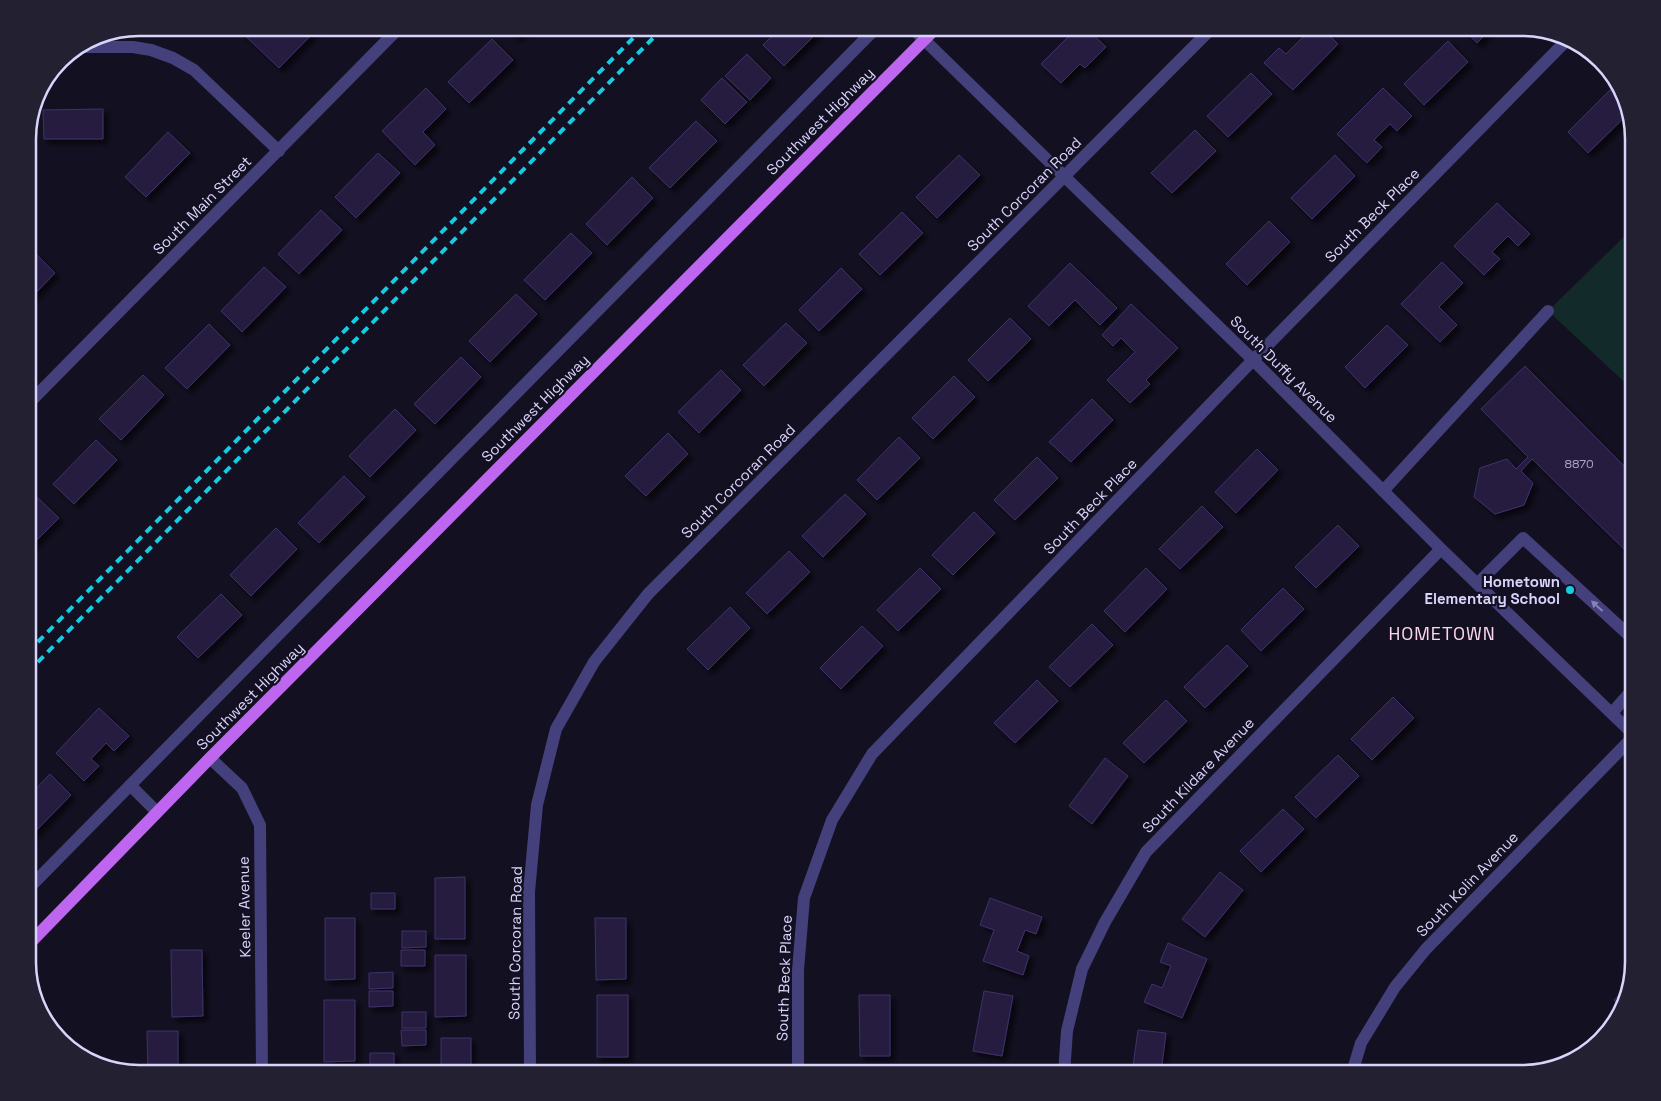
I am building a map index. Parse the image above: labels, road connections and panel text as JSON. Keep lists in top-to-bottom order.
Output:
{
  "streets": {
    "main road": ["Southwest Highway"],
    "street": [
      "South Corcoran Road",
      "South Main Street",
      "South Beck Place",
      "South Duffy Avenue",
      "South Kildare Avenue",
      "South Kolin Avenue",
      "Keeler Avenue"
    ]
  },
  "crossings": [
    ["Southwest Highway", "South Duffy Avenue"],
    ["Southwest Highway", "Keeler Avenue"],
    ["South Corcoran Road", "South Duffy Avenue"],
    ["South Beck Place", "South Duffy Avenue"],
    ["South Duffy Avenue", "South Kildare Avenue"]
  ],
  "districts": ["HOMETOWN"],
  "places": ["Hometown Elementary School"],
  "house_numbers": ["8870"]
}
